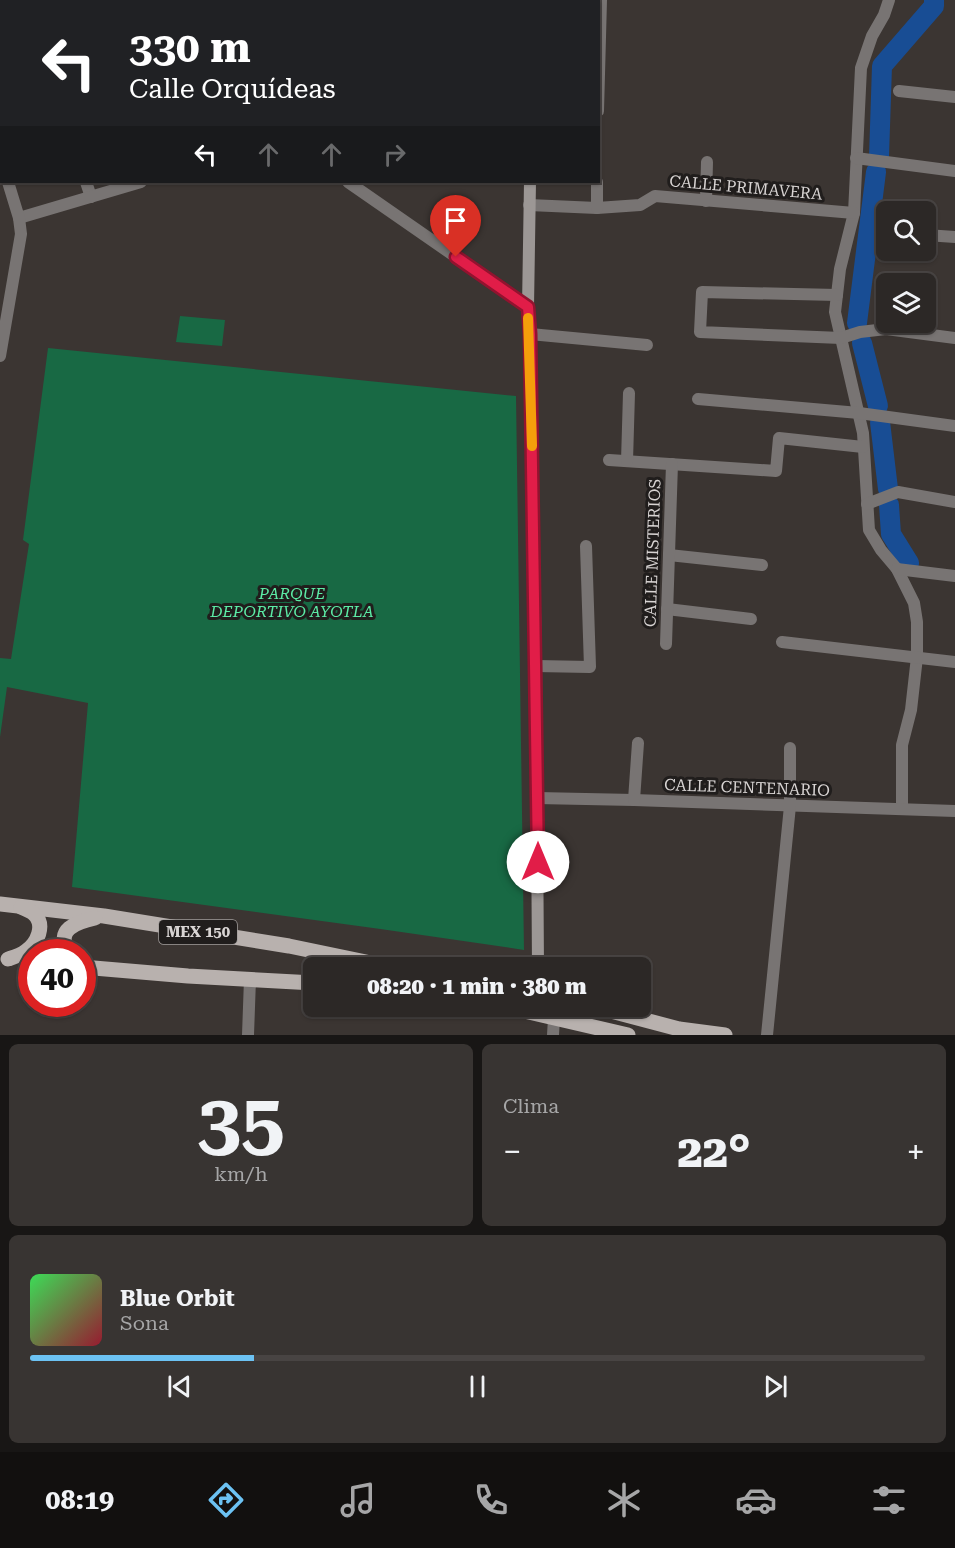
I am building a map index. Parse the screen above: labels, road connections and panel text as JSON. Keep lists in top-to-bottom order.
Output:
{
  "streets": {
    "main road": ["MEX 150"],
    "street": ["CALLE PRIMAVERA", "CALLE MISTERIOS", "CALLE CENTENARIO"]
  },
  "parks": ["PARQUE DEPORTIVO AYOTLA"],
  "page": {
    "turn": ["330 m", "Calle Orquídeas"],
    "limit": "40",
    "trip": "08:20 · 1 min · 380 m",
    "tile": [
      ["35", "km/h"],
      "Clima"
    ],
    "heat": ["−", "22°", "+"],
    "song": ["Blue Orbit", "Sona"],
    "tabs": "08:19"
  }
}
